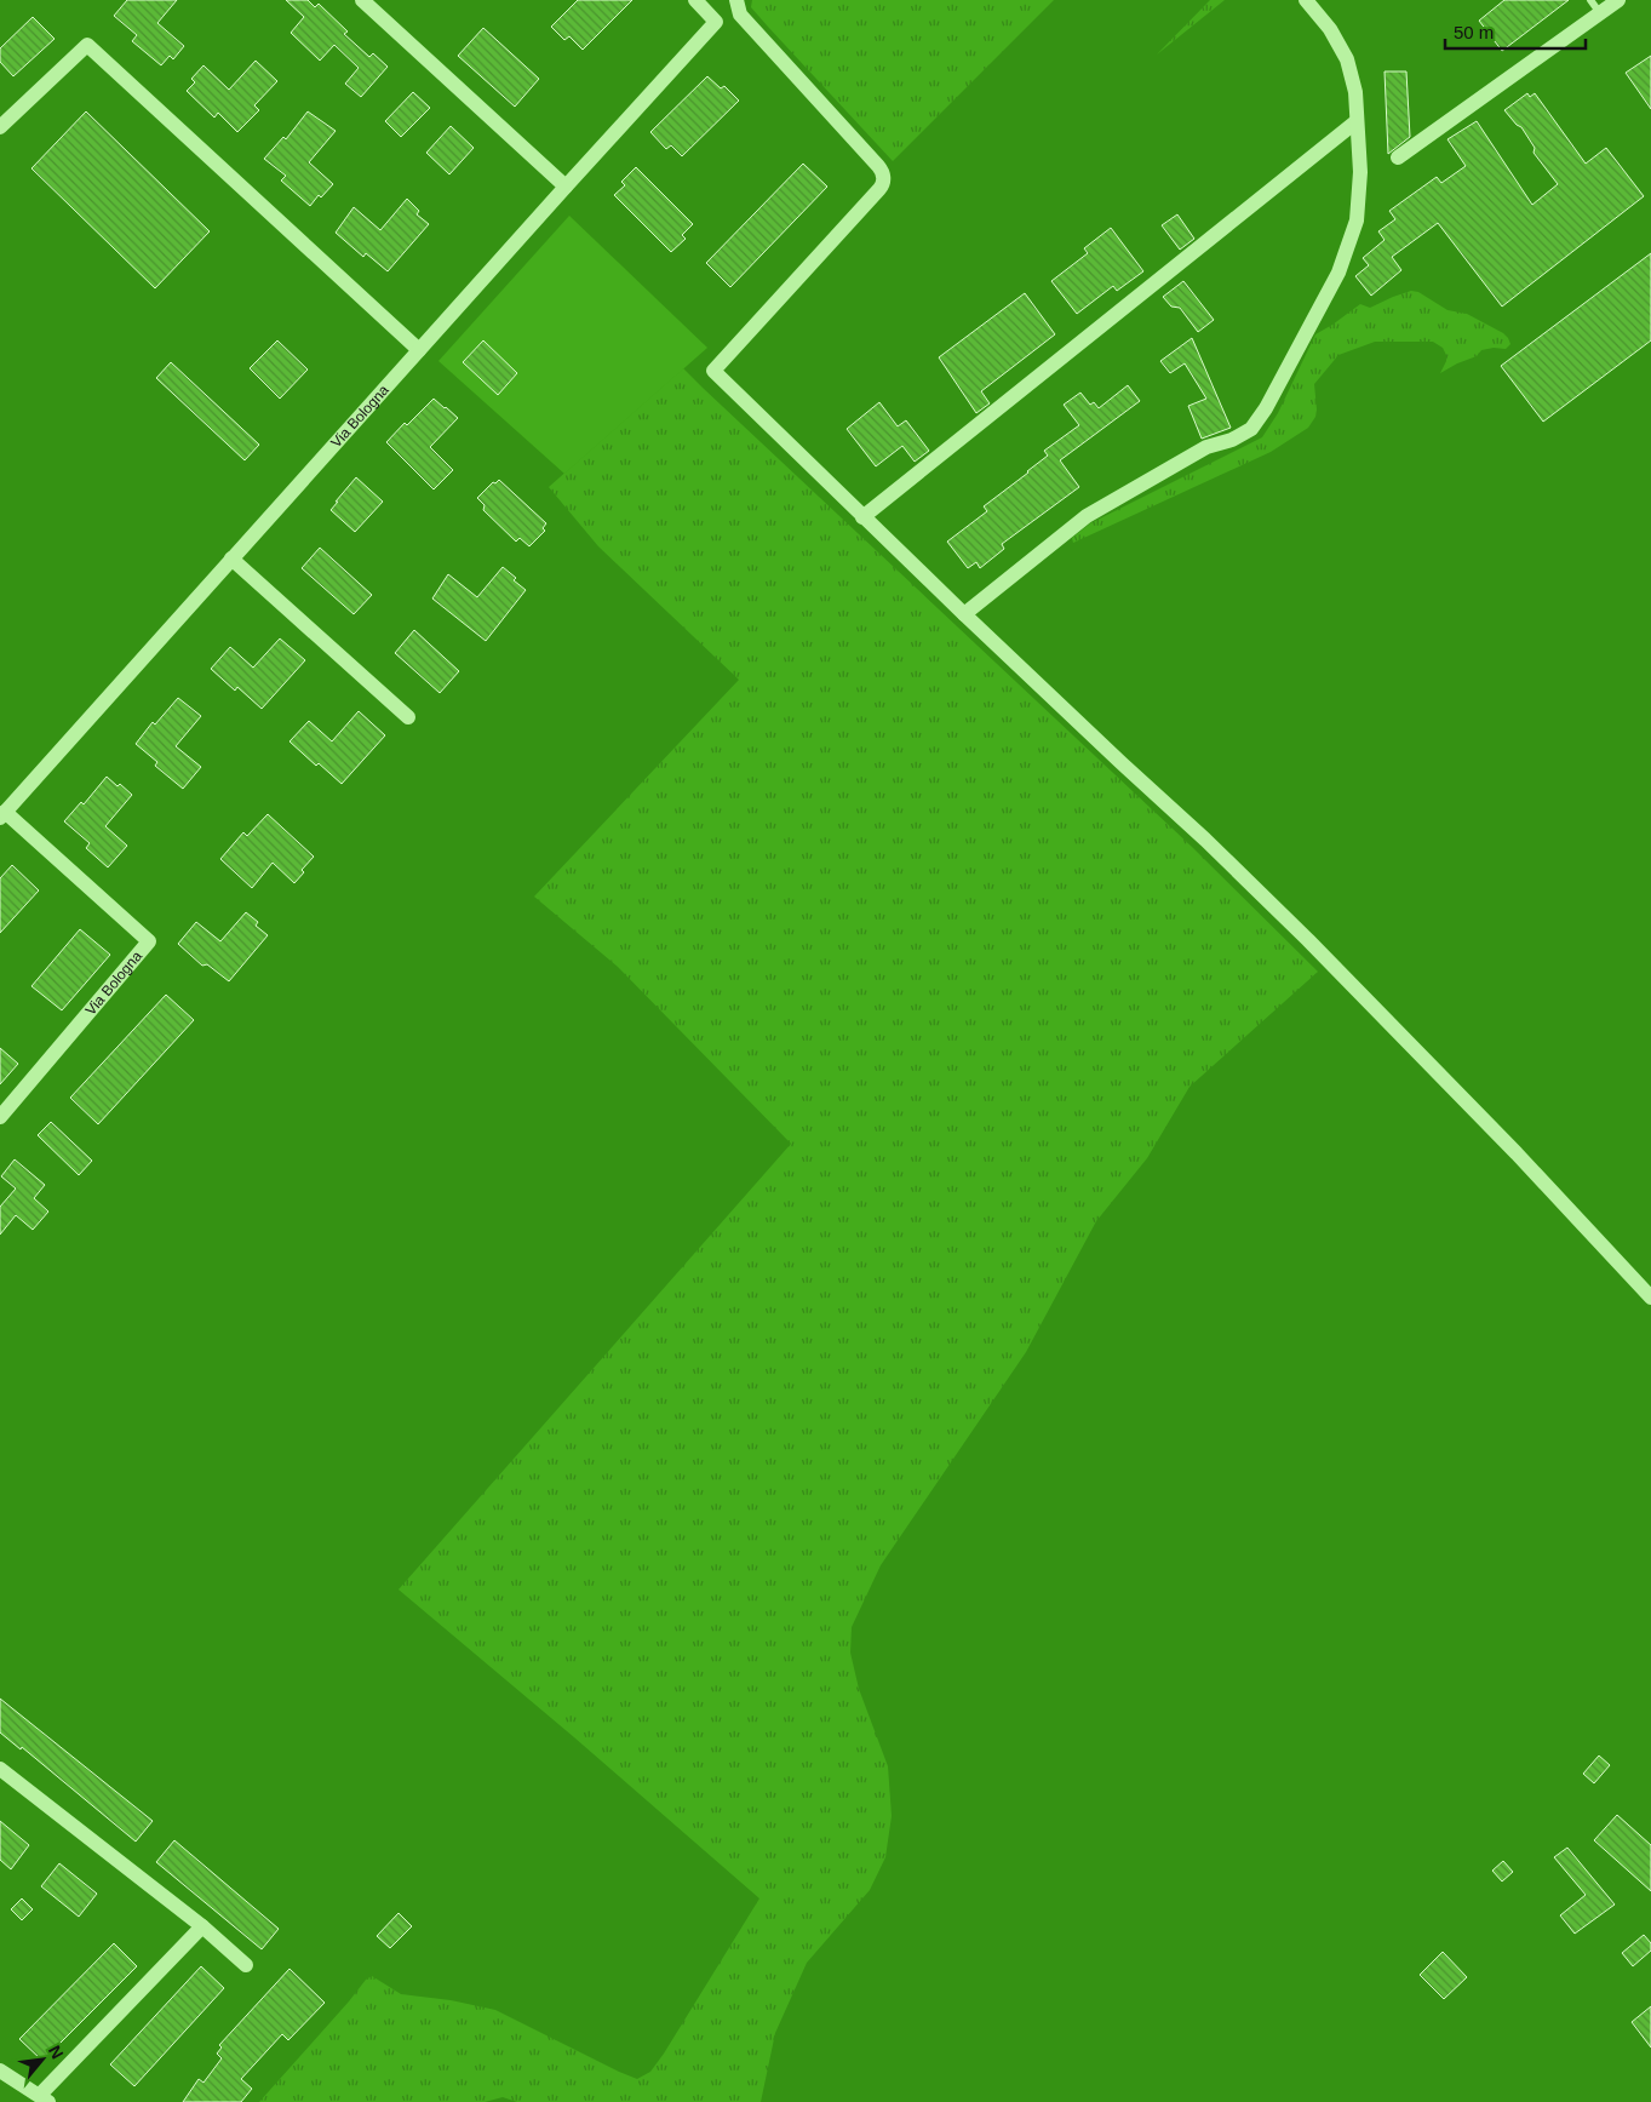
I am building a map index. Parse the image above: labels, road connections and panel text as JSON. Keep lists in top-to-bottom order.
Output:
{
  "streets": {
    "street": ["Via Bologna"]
  },
  "scale_bar": "50 m",
  "north": "top right"
}
